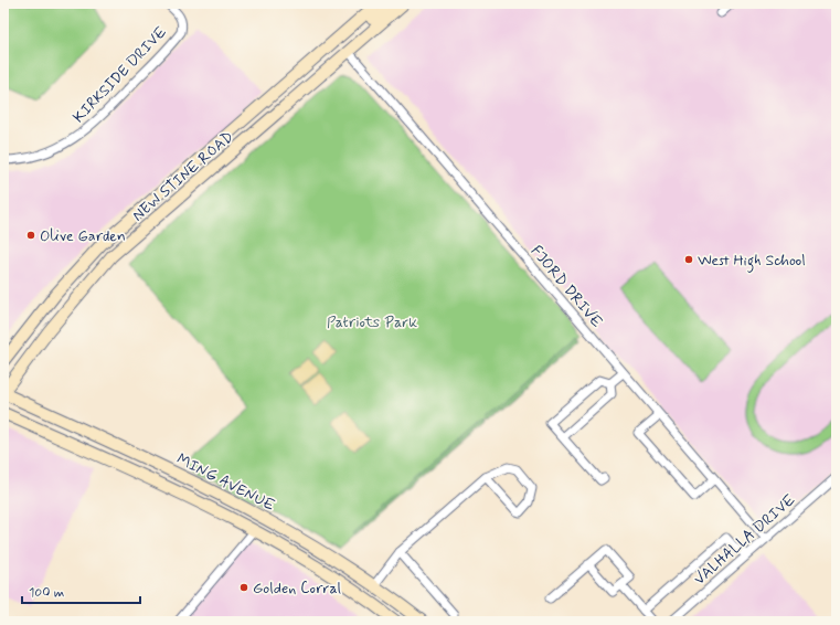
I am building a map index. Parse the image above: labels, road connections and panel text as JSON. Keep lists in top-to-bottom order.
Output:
{
  "streets": {
    "main road": ["NEW STINE ROAD", "MING AVENUE"],
    "street": ["KIRKSIDE DRIVE", "FJORD DRIVE", "VALHALLA DRIVE"]
  },
  "crossings": [
    ["NEW STINE ROAD", "FJORD DRIVE"],
    ["NEW STINE ROAD", "MING AVENUE"],
    ["FJORD DRIVE", "VALHALLA DRIVE"]
  ],
  "parks": ["Patriots Park"],
  "places": ["Olive Garden", "West High School", "Golden Corral"],
  "scale_bar": "100 m"
}
